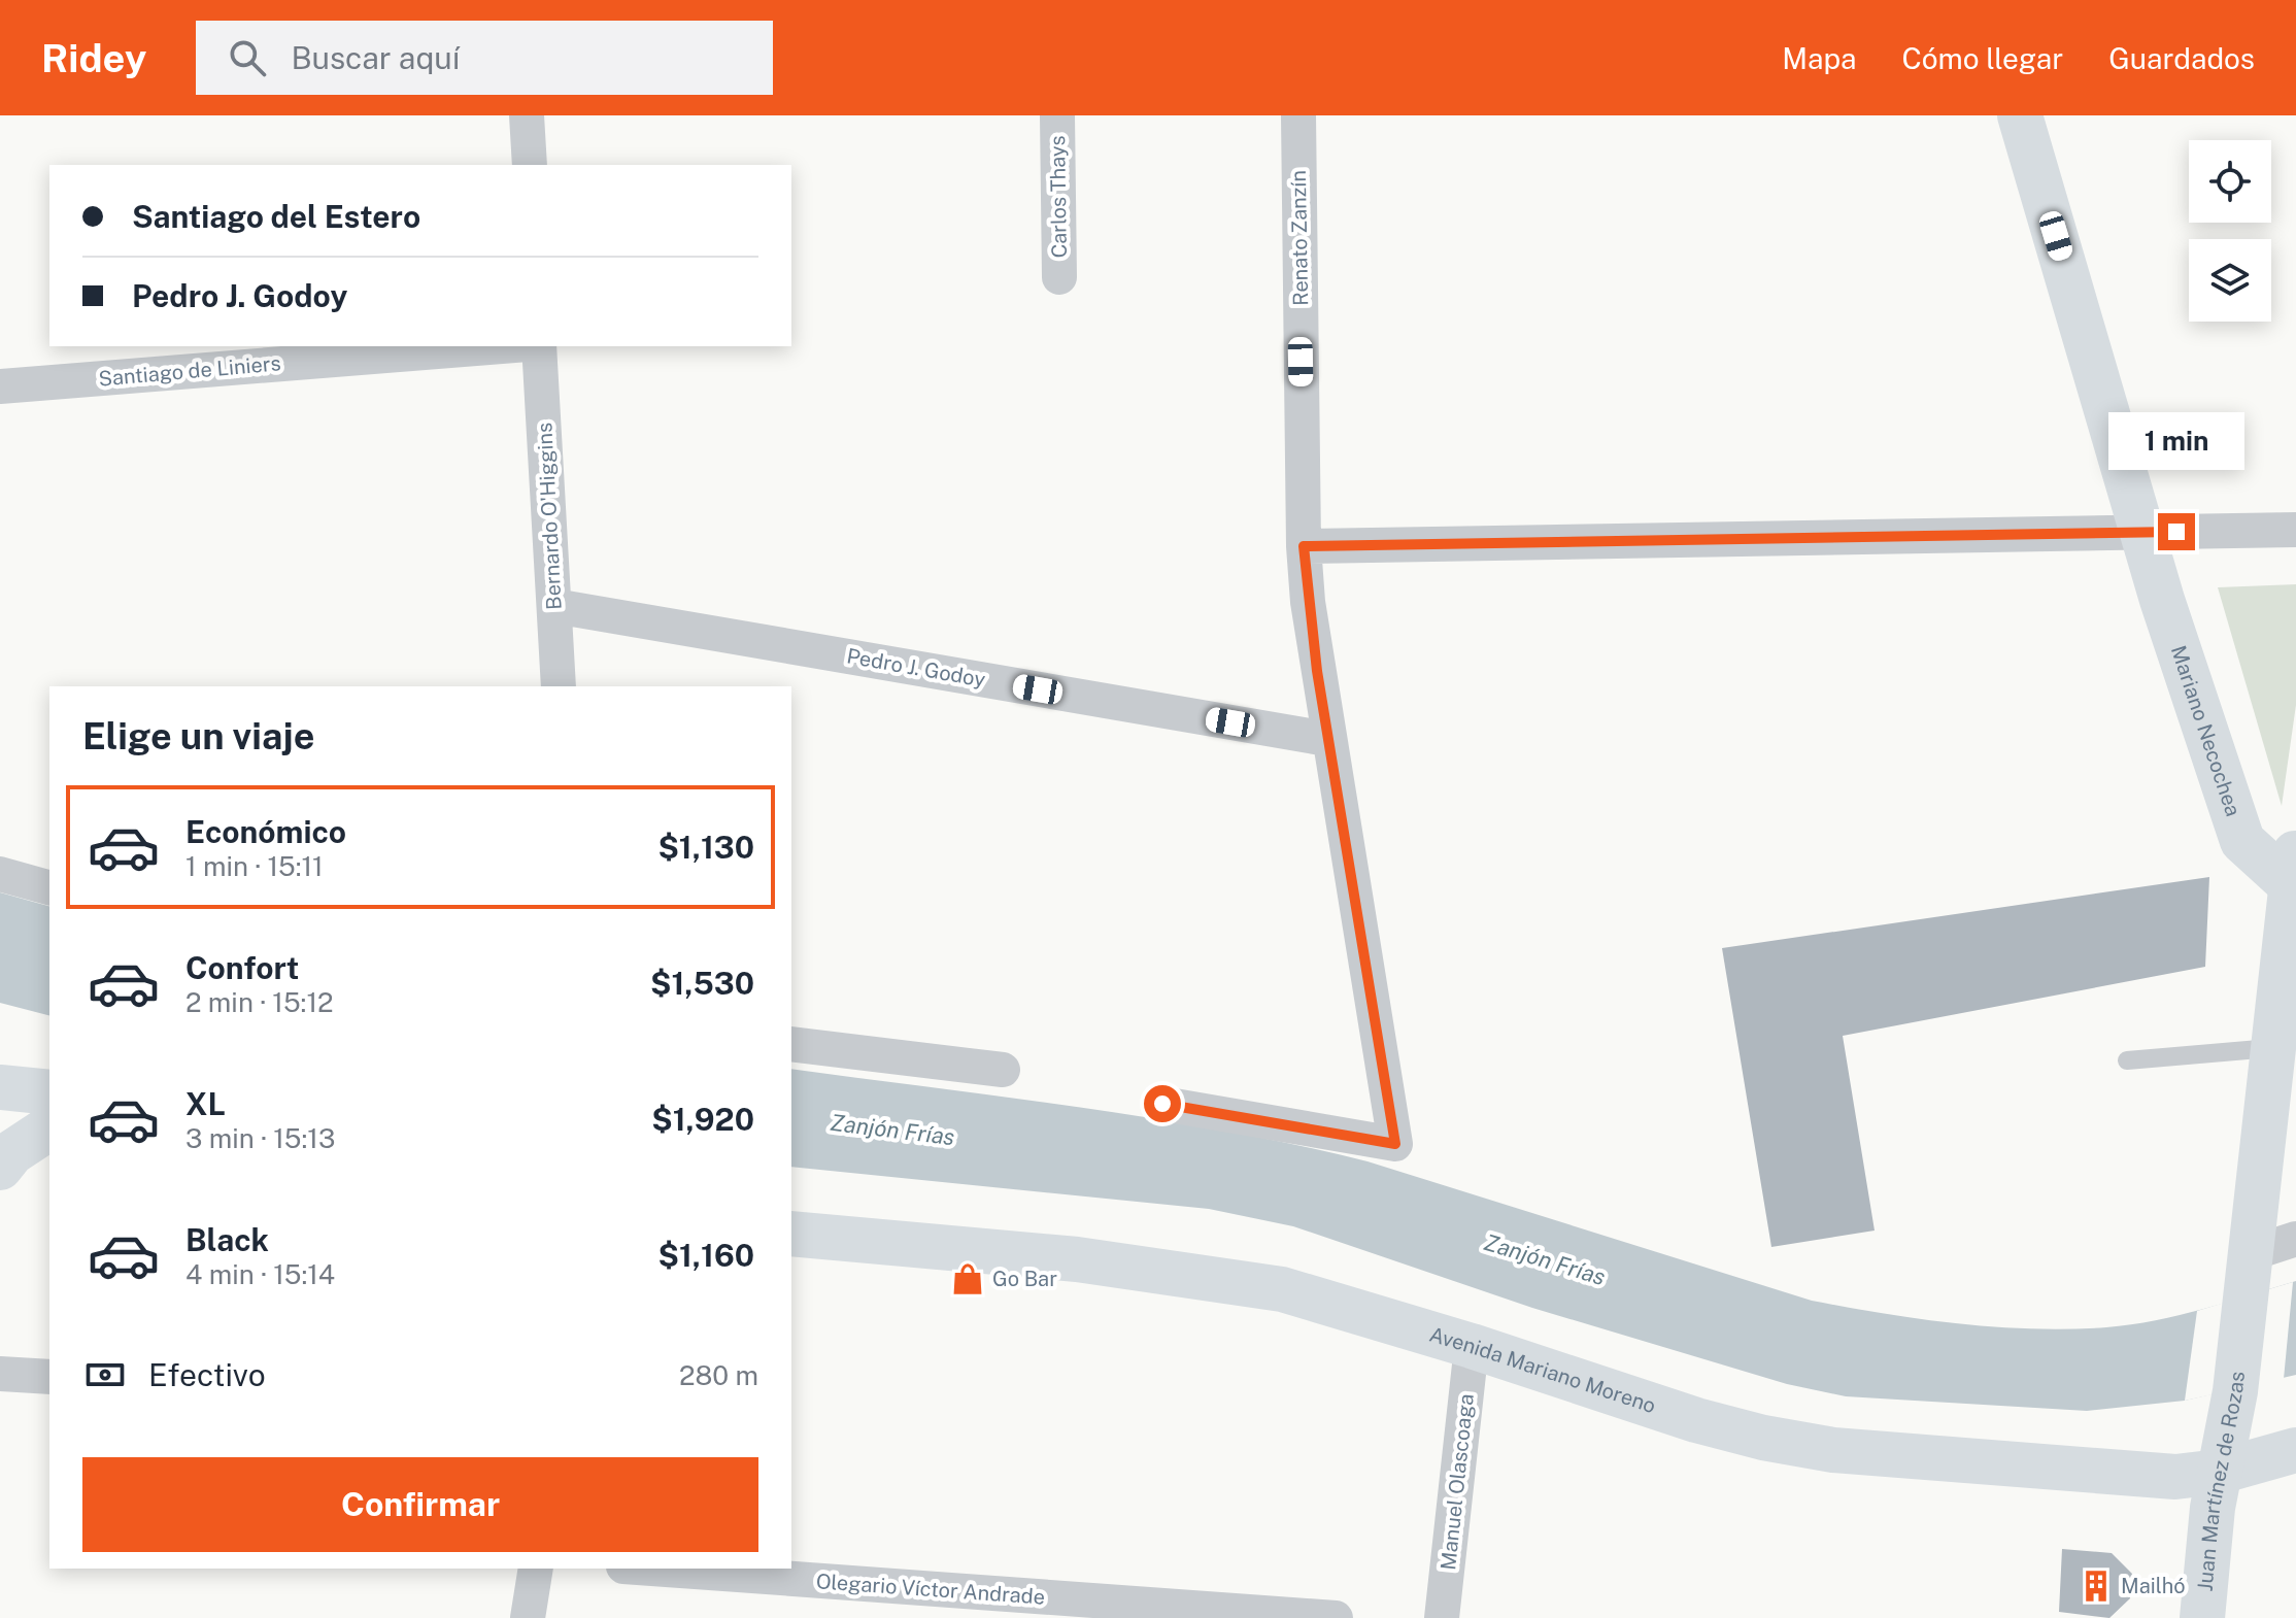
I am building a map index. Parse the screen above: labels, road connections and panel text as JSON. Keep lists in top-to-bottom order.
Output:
{
  "streets": {
    "main road": ["Mariano Necochea", "Avenida Mariano Moreno", "Juan Martínez de Rozas"],
    "street": [
      "Carlos Thays",
      "Renato Zanzín",
      "Santiago de Liniers",
      "Bernardo O'Higgins",
      "Pedro J. Godoy",
      "Manuel Olascoaga",
      "Olegario Víctor Andrade"
    ]
  },
  "crossings": [
    ["Renato Zanzín", "Pedro J. Godoy"],
    ["Bernardo O'Higgins", "Pedro J. Godoy"],
    ["Mariano Necochea", "Juan Martínez de Rozas"],
    ["Avenida Mariano Moreno", "Juan Martínez de Rozas"],
    ["Avenida Mariano Moreno", "Manuel Olascoaga"]
  ],
  "water": ["Zanjón Frías"],
  "places": {
    "shop": ["Go Bar"],
    "building": ["Mailhó"]
  },
  "page": {
    "header": "Ridey",
    "search": "Buscar aquí",
    "nav": ["Mapa", "Cómo llegar", "Guardados"],
    "banner": ["Santiago del Estero", "Pedro J. Godoy"],
    "bubble": "1 min",
    "heading": "Elige un viaje",
    "list": [
      {
        "name": "Económico",
        "note": "1 min · 15:11",
        "value": "$1,130"
      },
      {
        "name": "Confort",
        "note": "2 min · 15:12",
        "value": "$1,530"
      },
      {
        "name": "XL",
        "note": "3 min · 15:13",
        "value": "$1,920"
      },
      {
        "name": "Black",
        "note": "4 min · 15:14",
        "value": "$1,160"
      }
    ],
    "pay": ["Efectivo", "280 m"],
    "buttons": "Confirmar"
  }
}
